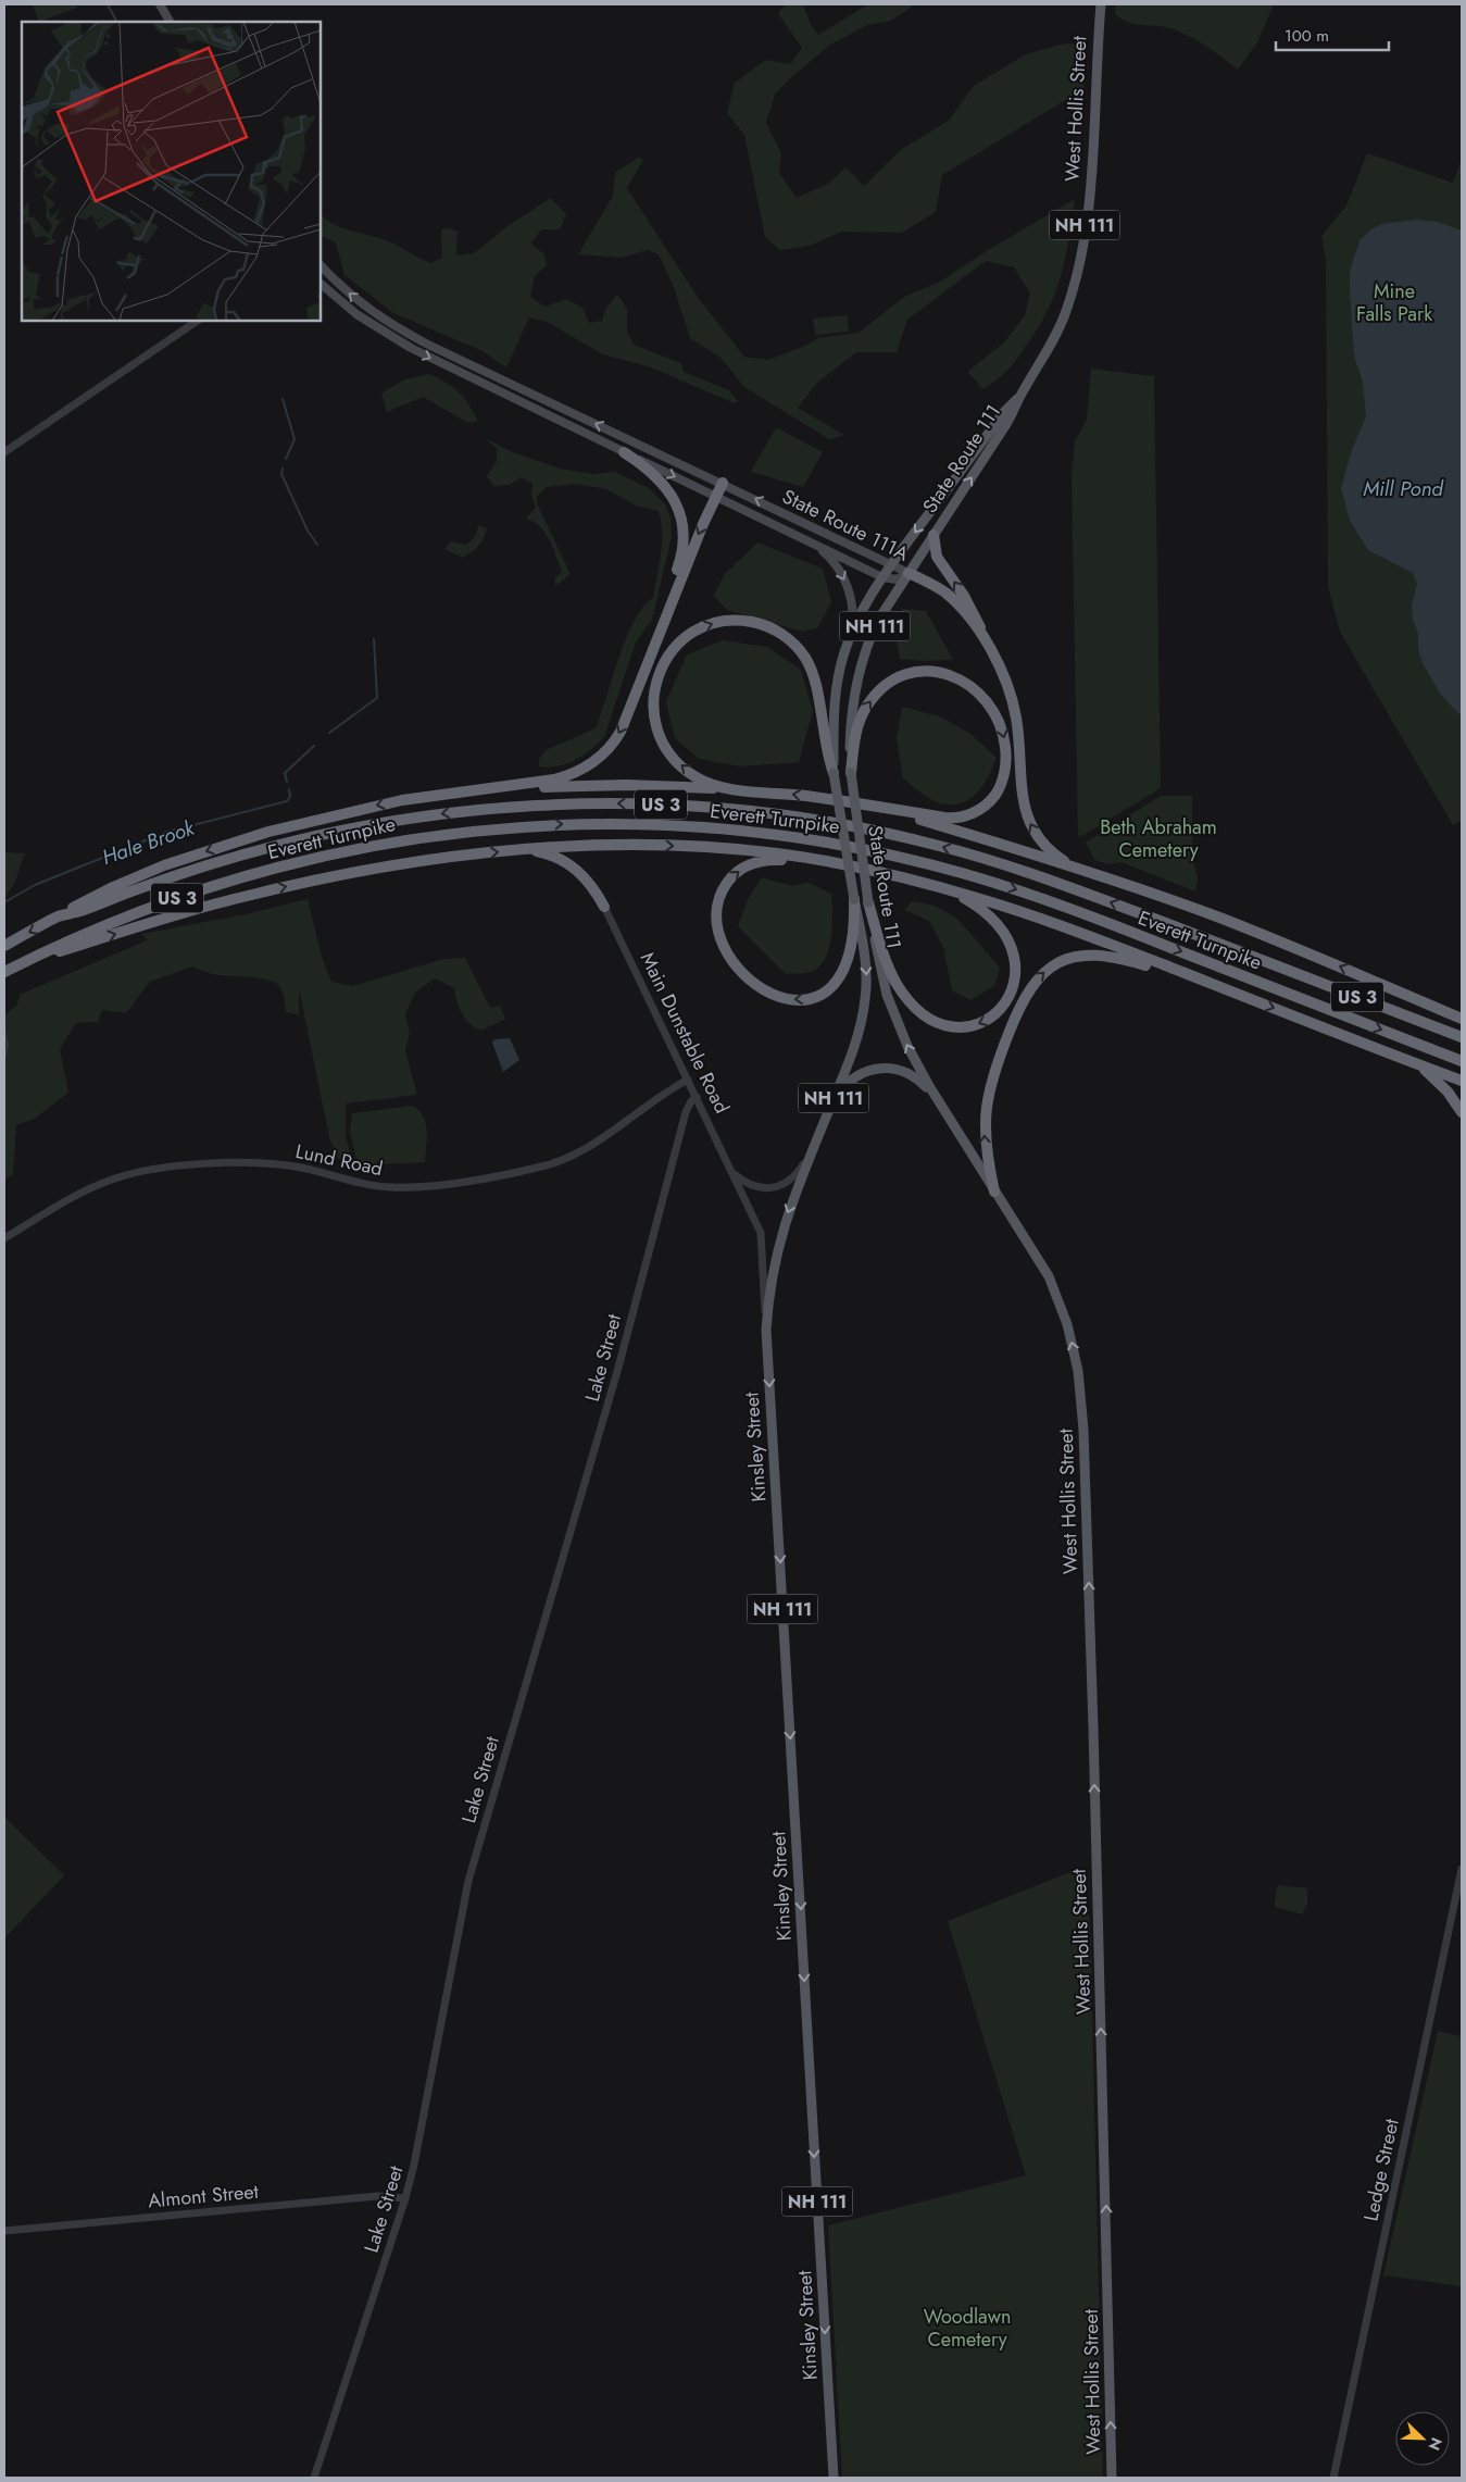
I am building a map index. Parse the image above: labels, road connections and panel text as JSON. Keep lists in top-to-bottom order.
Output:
{
  "streets": {
    "highway": ["US 3", "Everett Turnpike"],
    "main road": [
      "West Hollis Street",
      "NH 111",
      "State Route 111",
      "State Route 111A",
      "Kinsley Street"
    ],
    "street": [
      "Main Dunstable Road",
      "Lund Road",
      "Lake Street",
      "Ledge Street",
      "Almont Street"
    ]
  },
  "crossings": [
    ["West Hollis Street", "State Route 111"],
    ["State Route 111", "State Route 111A"],
    ["State Route 111", "Kinsley Street"],
    ["Main Dunstable Road", "Lund Road"],
    ["Main Dunstable Road", "Lake Street"],
    ["Main Dunstable Road", "Kinsley Street"],
    ["Lake Street", "Almont Street"]
  ],
  "one_way": ["West Hollis Street", "Kinsley Street"],
  "water": ["Mill Pond", "Hale Brook"],
  "parks": ["Mine Falls Park", "Beth Abraham Cemetery", "Woodlawn Cemetery"],
  "scale_bar": "100 m",
  "north": "bottom right"
}
